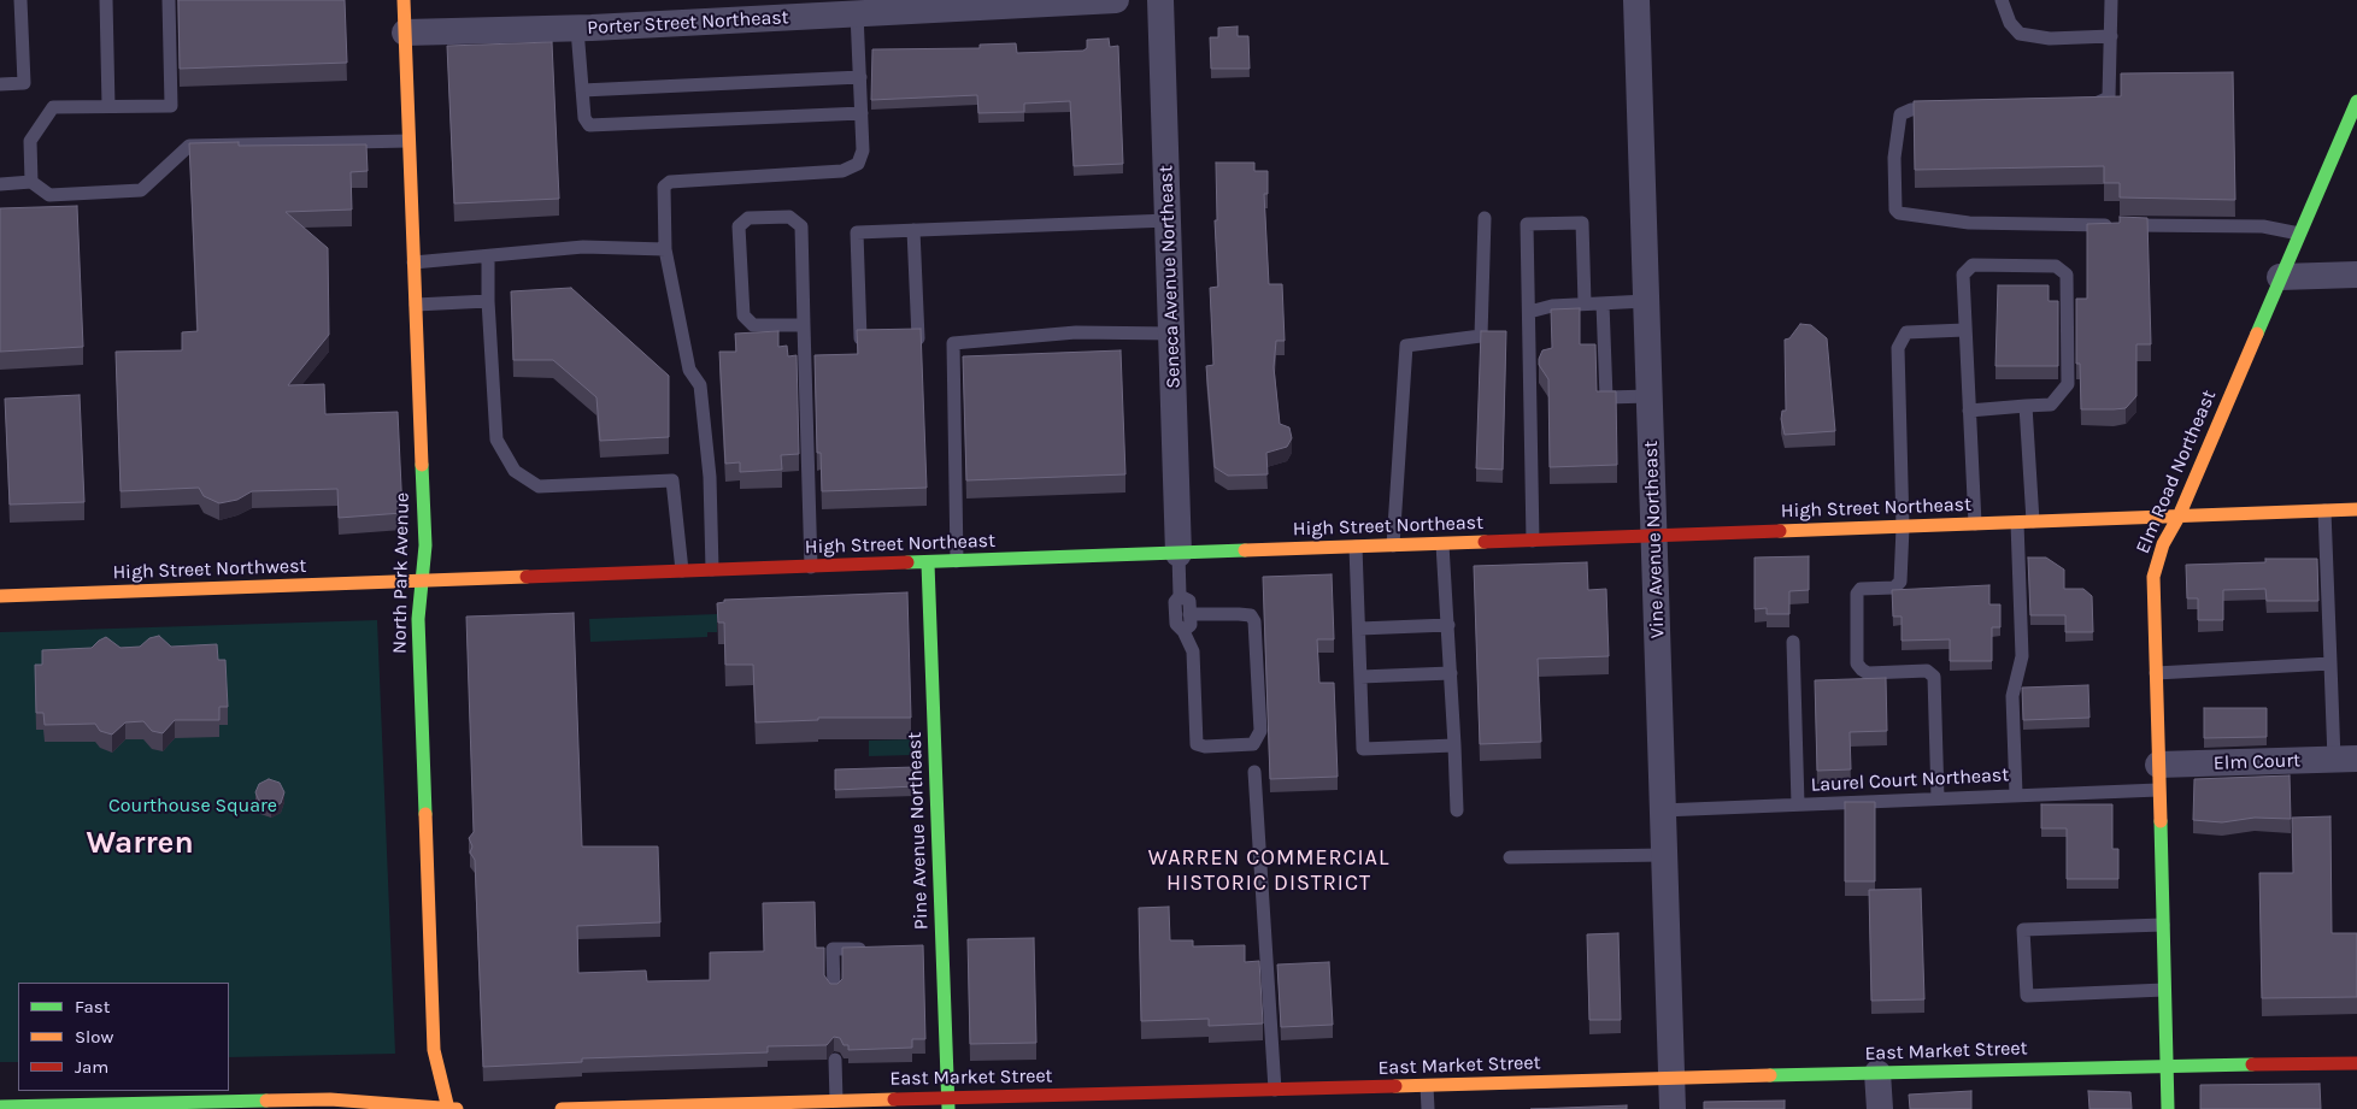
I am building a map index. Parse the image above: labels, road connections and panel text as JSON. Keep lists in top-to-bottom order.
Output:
{
  "streets": {
    "street": [
      "Porter Street Northeast",
      "Seneca Avenue Northeast",
      "Elm Road Northeast",
      "High Street Northeast",
      "Vine Avenue Northeast",
      "High Street Northwest",
      "North Park Avenue",
      "Elm Court",
      "Pine Avenue Northeast",
      "East Market Street"
    ],
    "lane": ["Laurel Court Northeast"]
  },
  "crossings": [
    ["Porter Street Northeast", "North Park Avenue"],
    ["Seneca Avenue Northeast", "High Street Northeast"],
    ["Elm Road Northeast", "High Street Northeast"],
    ["Elm Road Northeast", "Elm Court"],
    ["Elm Road Northeast", "Laurel Court Northeast"],
    ["Elm Road Northeast", "East Market Street"],
    ["High Street Northeast", "Vine Avenue Northeast"],
    ["High Street Northeast", "High Street Northwest"],
    ["High Street Northeast", "North Park Avenue"],
    ["High Street Northeast", "Pine Avenue Northeast"],
    ["Vine Avenue Northeast", "Laurel Court Northeast"],
    ["Vine Avenue Northeast", "East Market Street"],
    ["High Street Northwest", "North Park Avenue"],
    ["Elm Court", "Laurel Court Northeast"],
    ["Pine Avenue Northeast", "East Market Street"]
  ],
  "districts": ["Warren", "WARREN COMMERCIAL HISTORIC DISTRICT"],
  "parks": ["Courthouse Square"],
  "legend": ["Fast", "Slow", "Jam"]
}
